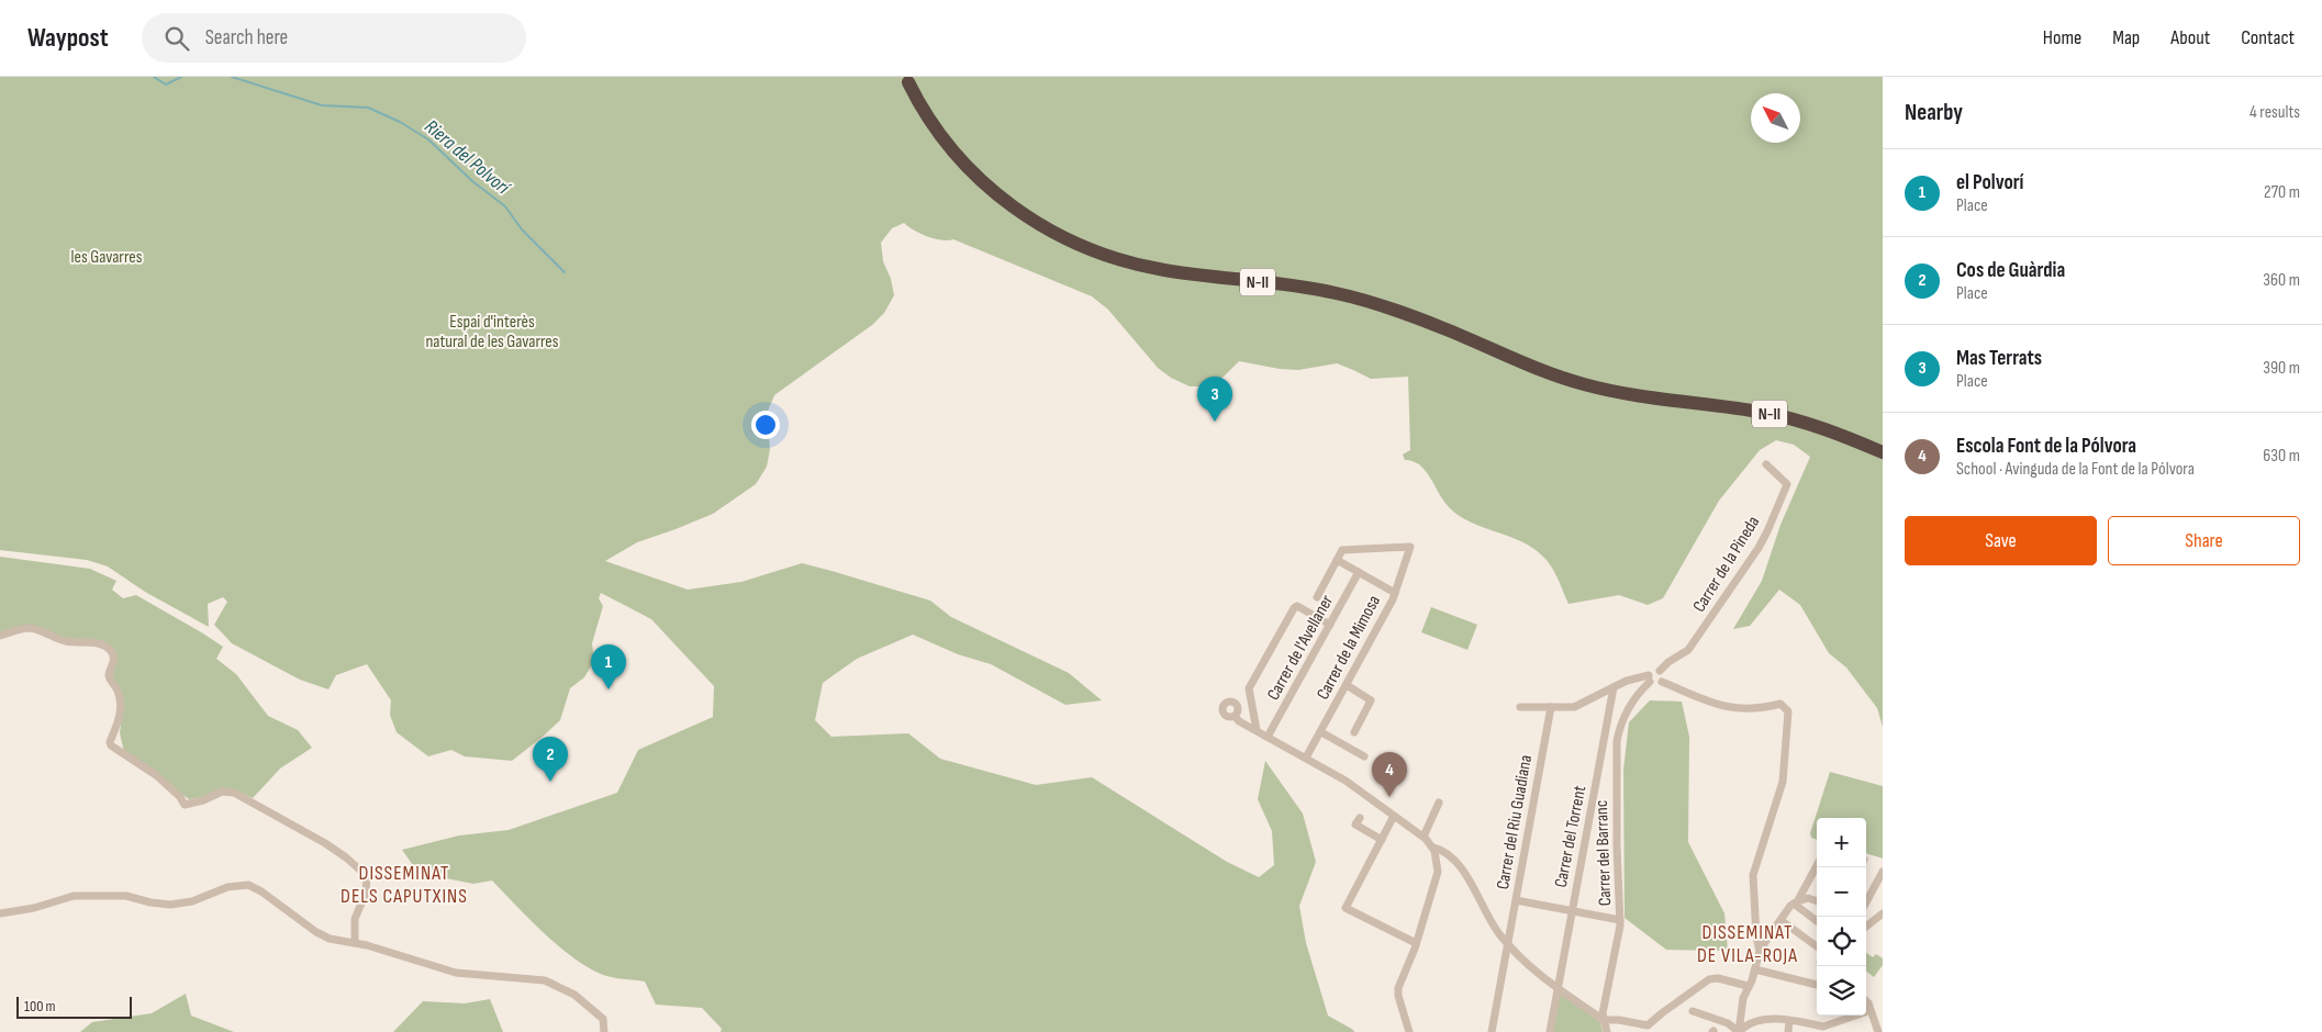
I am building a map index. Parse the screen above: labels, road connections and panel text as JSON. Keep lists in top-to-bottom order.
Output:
{
  "streets": {
    "highway": ["N-II"],
    "street": [
      "Carrer de la Pineda",
      "Carrer de l'Avellaner",
      "Carrer de la Mimosa",
      "Carrer del Riu Guadiana",
      "Carrer del Torrent",
      "Carrer del Barranc"
    ]
  },
  "crossings": [
    ["Carrer de la Pineda", "Carrer del Barranc"]
  ],
  "districts": ["DISSEMINAT DELS CAPUTXINS", "DISSEMINAT DE VILA-ROJA"],
  "water": ["Riera del Polvorí"],
  "parks": ["les Gavarres", "Espai d'interès natural de les Gavarres"],
  "scale_bar": "100 m",
  "north": "top left",
  "page": {
    "header": "Waypost",
    "search": "Search here",
    "nav": [
      "Home",
      "Map",
      "About",
      "Contact"
    ],
    "heading": ["Nearby", "4 results"],
    "list": [
      {
        "mark": "1",
        "name": "el Polvorí",
        "note": "Place",
        "value": "270 m"
      },
      {
        "mark": "2",
        "name": "Cos de Guàrdia",
        "note": "Place",
        "value": "360 m"
      },
      {
        "mark": "3",
        "name": "Mas Terrats",
        "note": "Place",
        "value": "390 m"
      },
      {
        "mark": "4",
        "name": "Escola Font de la Pólvora",
        "note": "School · Avinguda de la Font de la Pólvora",
        "value": "630 m"
      }
    ],
    "pins": [
      "3",
      "1",
      "2",
      "4"
    ],
    "buttons": ["Save", "Share"],
    "map_buttons": ["+", "−"],
    "scale": "100 m"
  }
}
